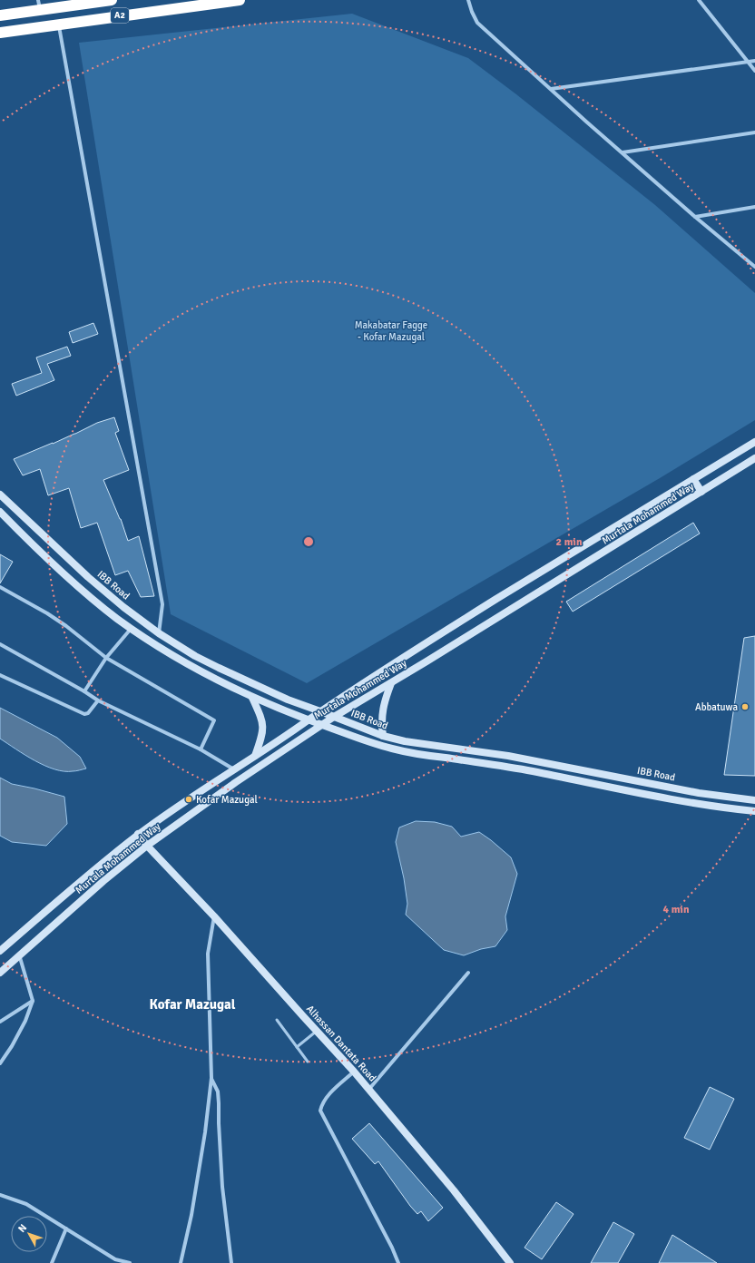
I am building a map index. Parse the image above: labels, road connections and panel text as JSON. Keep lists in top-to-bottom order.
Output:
{
  "streets": {
    "highway": ["A2"],
    "main road": ["Murtala Mohammed Way", "IBB Road", "Alhassan Dantata Road"]
  },
  "crossings": [
    ["Murtala Mohammed Way", "IBB Road"],
    ["Murtala Mohammed Way", "Alhassan Dantata Road"]
  ],
  "districts": ["Kofar Mazugal"],
  "parks": ["Makabatar Fagge - Kofar Mazugal"],
  "places": ["Abbatuwa", "Kofar Mazugal"],
  "north": "top left",
  "rings": ["2 min", "4 min"]
}
